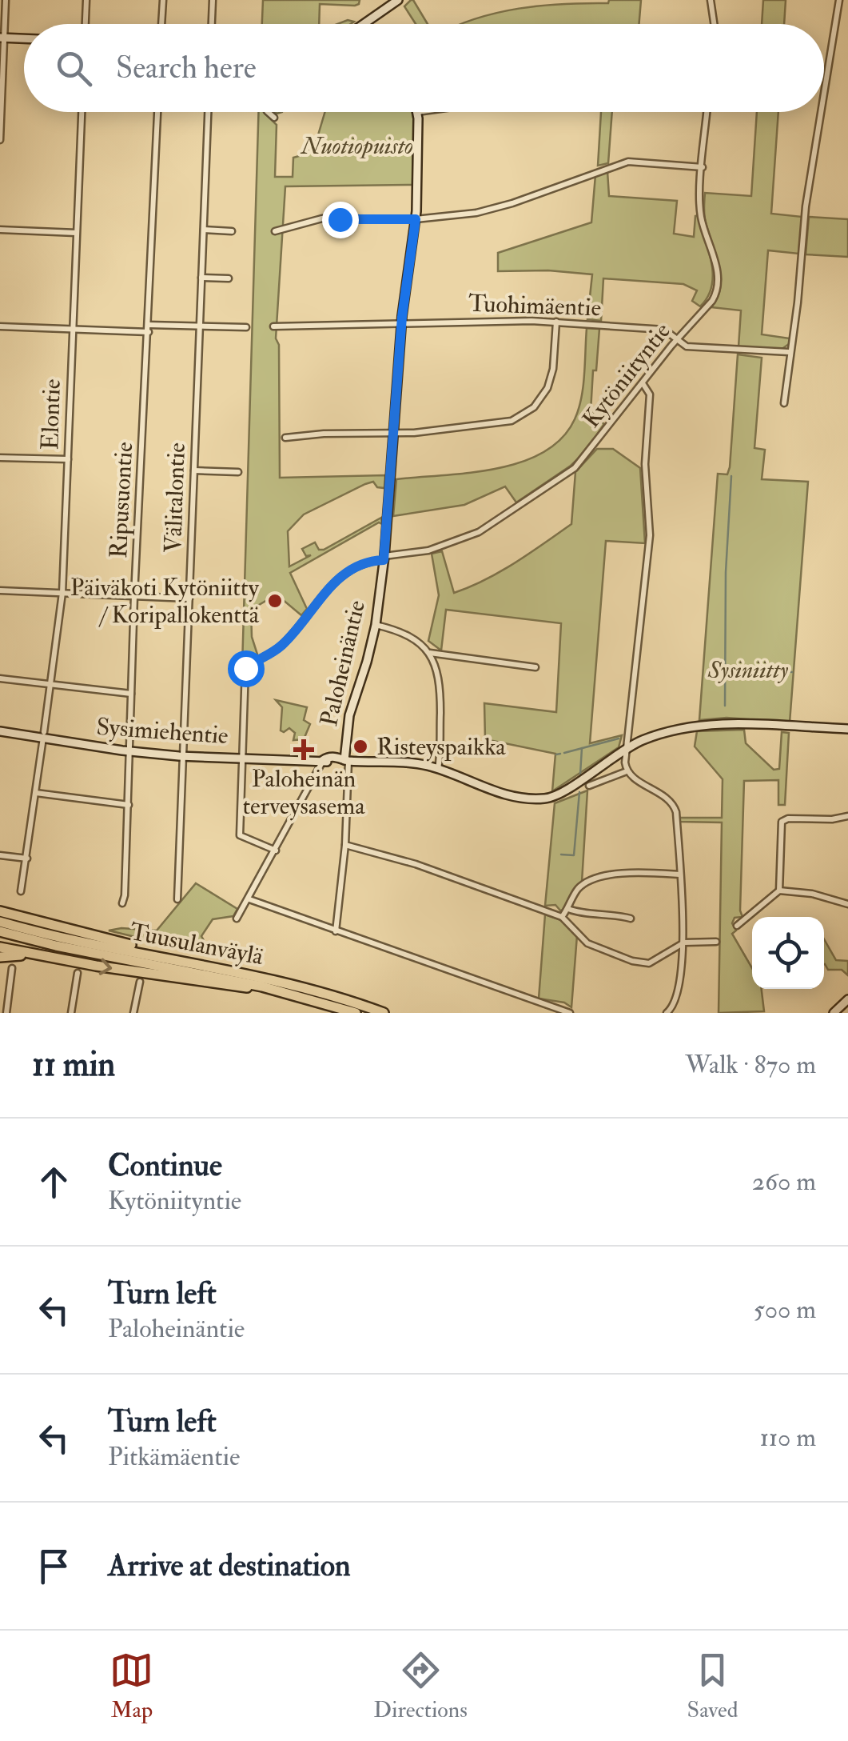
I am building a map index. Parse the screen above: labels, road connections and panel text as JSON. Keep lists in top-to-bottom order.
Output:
{
  "streets": {
    "highway": ["Tuusulanväylä"],
    "street": [
      "Tuohimäentie",
      "Kytöniityntie",
      "Elontie",
      "Välitalontie",
      "Ripusuontie",
      "Paloheinäntie",
      "Sysimiehentie"
    ]
  },
  "crossings": [
    ["Tuohimäentie", "Kytöniityntie"],
    ["Tuohimäentie", "Paloheinäntie"],
    ["Kytöniityntie", "Paloheinäntie"],
    ["Kytöniityntie", "Sysimiehentie"],
    ["Elontie", "Sysimiehentie"],
    ["Välitalontie", "Sysimiehentie"],
    ["Ripusuontie", "Sysimiehentie"],
    ["Paloheinäntie", "Sysimiehentie"]
  ],
  "parks": ["Nuotiopuisto", "Sysiniitty"],
  "places": {
    "other": ["Päiväkoti Kytöniitty / Koripallokenttä", "Risteyspaikka"],
    "health": ["Paloheinän terveysasema"]
  },
  "page": {
    "search": "Search here",
    "heading": ["11 min", "Walk · 870 m"],
    "list": [
      ["Continue", "Kytöniityntie", "260 m"],
      ["Turn left", "Paloheinäntie", "500 m"],
      ["Turn left", "Pitkämäentie", "110 m"],
      "Arrive at destination"
    ],
    "nav": ["Map", "Directions", "Saved"]
  }
}
